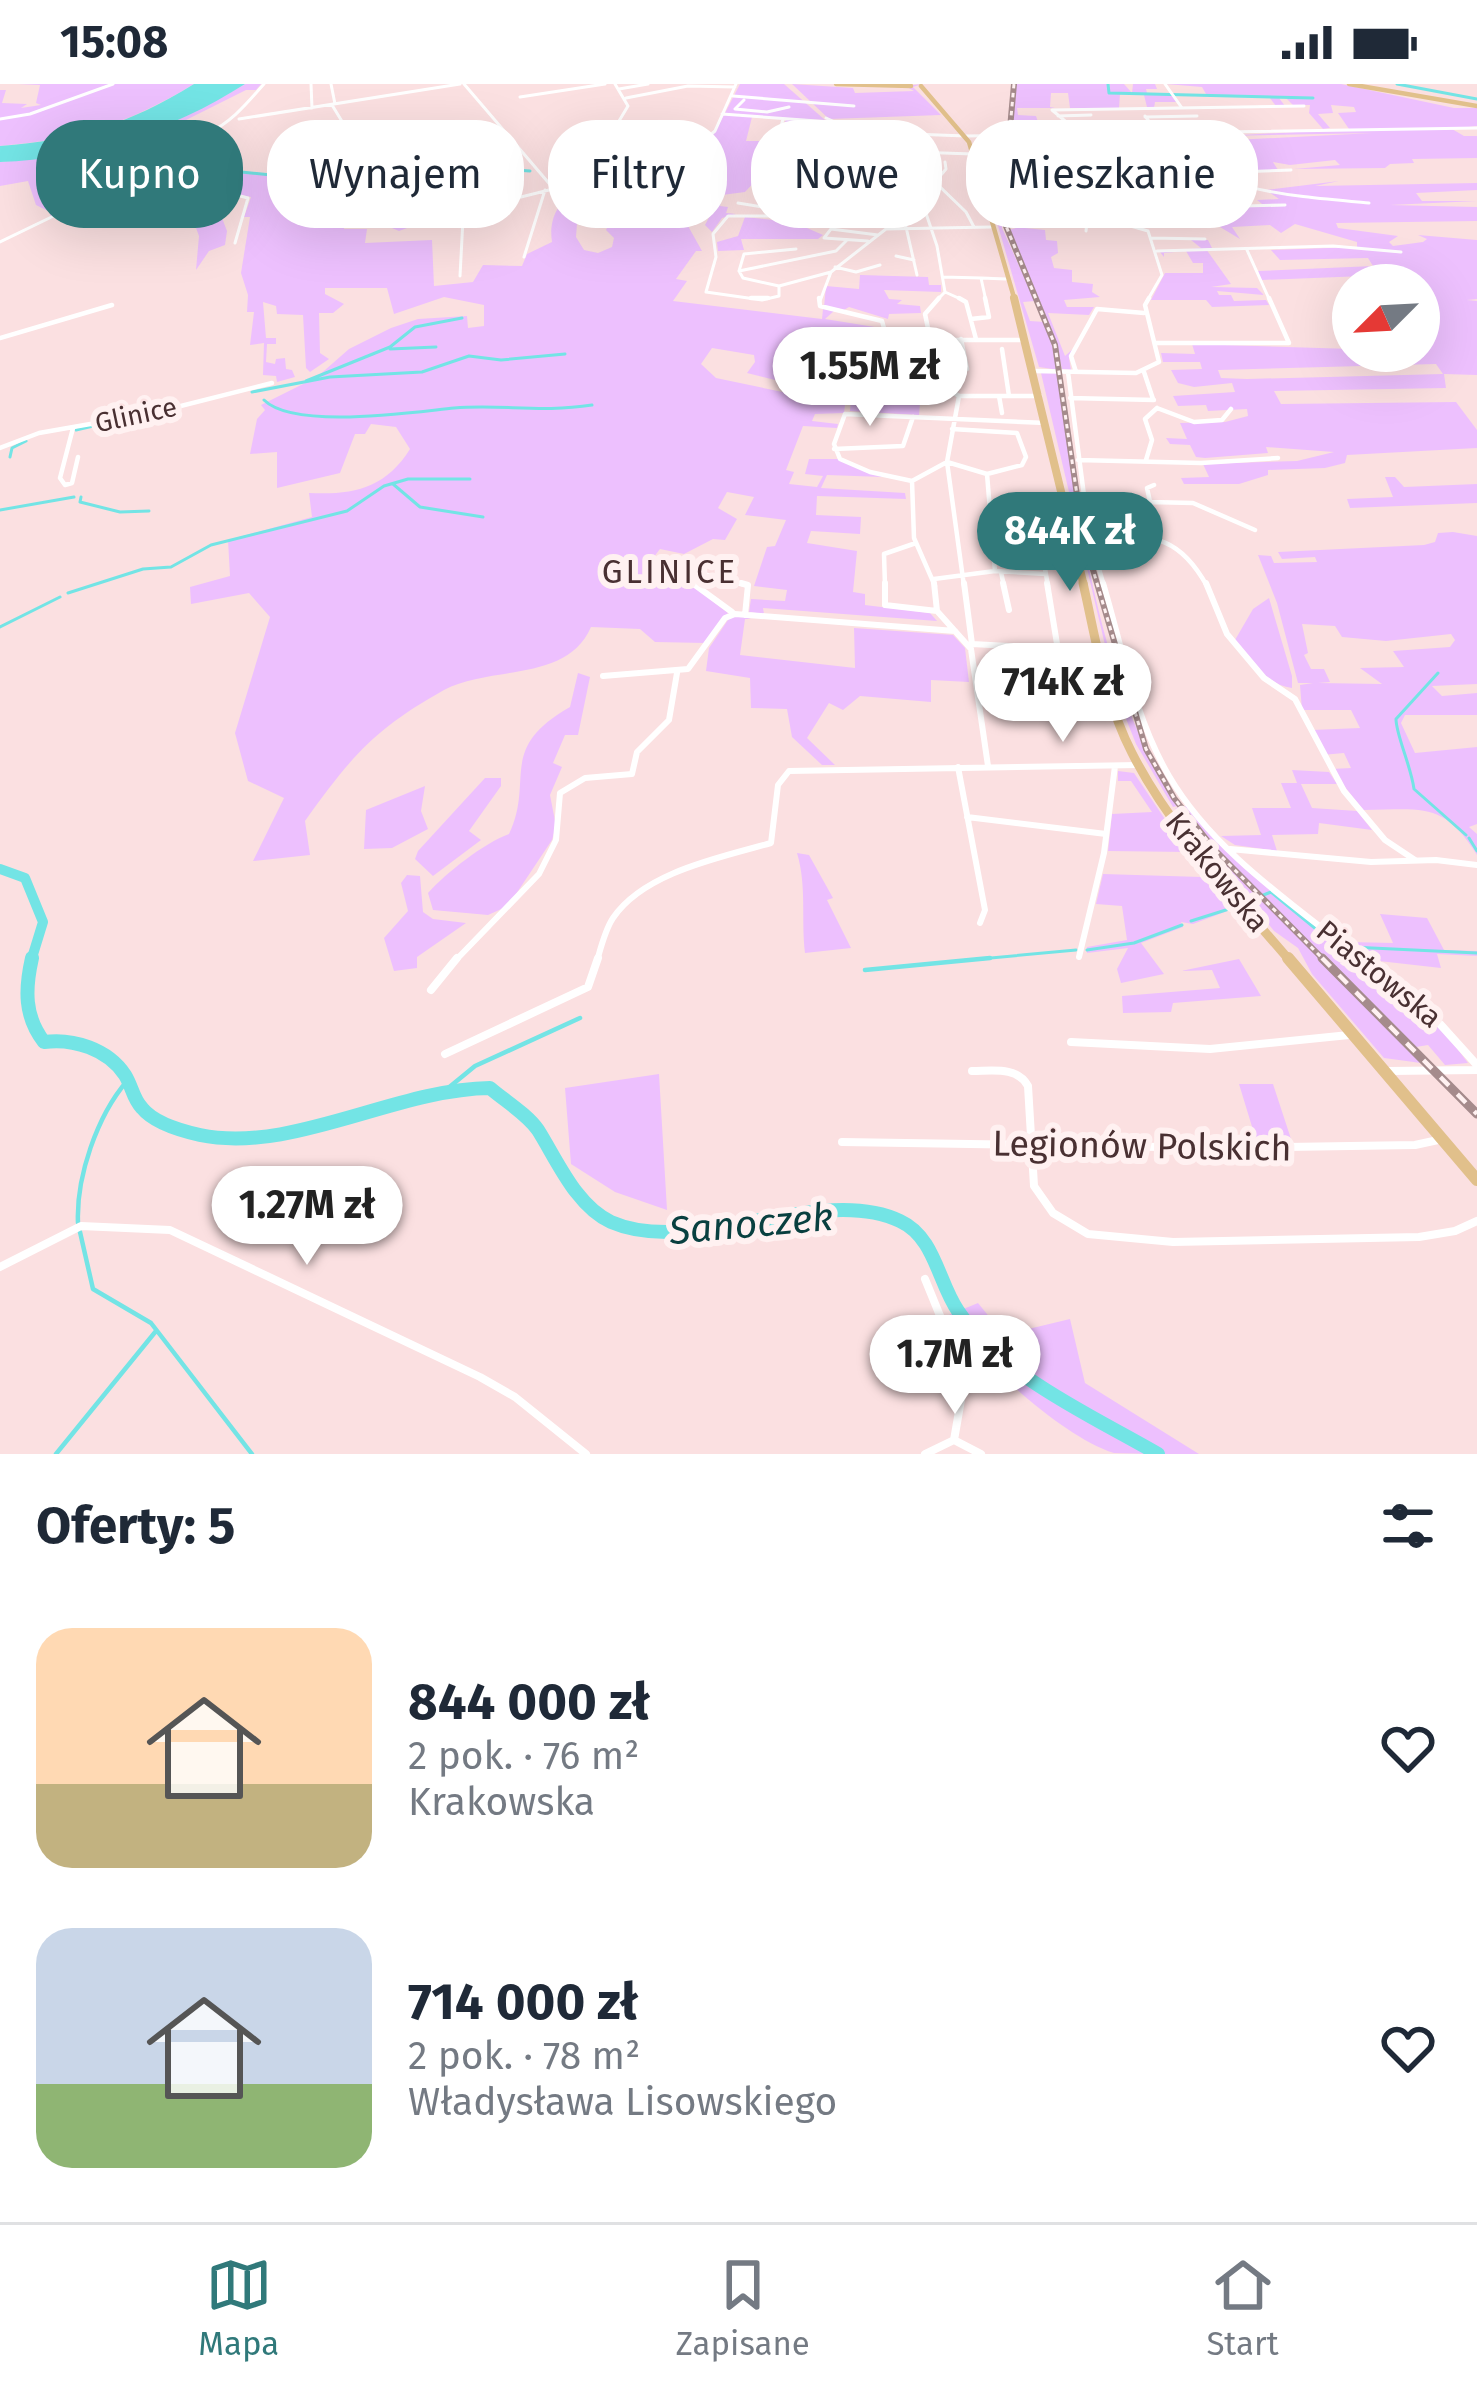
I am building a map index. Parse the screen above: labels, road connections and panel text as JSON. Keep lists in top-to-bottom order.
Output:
{
  "streets": {
    "main road": ["Krakowska"],
    "street": ["Glinice", "Piastowska", "Legionów Polskich"]
  },
  "crossings": [
    ["Krakowska", "Legionów Polskich"]
  ],
  "districts": ["GLINICE"],
  "water": ["Sanoczek"],
  "north": "bottom left",
  "page": {
    "status": "15:08",
    "chip": [
      "Kupno",
      "Wynajem",
      "Filtry",
      "Nowe",
      "Mieszkanie"
    ],
    "price": [
      "1.55M zł",
      "844K zł",
      "714K zł",
      "1.27M zł",
      "1.7M zł"
    ],
    "heading": "Oferty: 5",
    "list": [
      {
        "name": "844 000 zł",
        "note": "2 pok. · 76 m² · Krakowska"
      },
      {
        "name": "714 000 zł",
        "note": "2 pok. · 78 m² · Władysława Lisowskiego"
      }
    ],
    "tabs": ["Mapa", "Zapisane", "Start"]
  }
}
